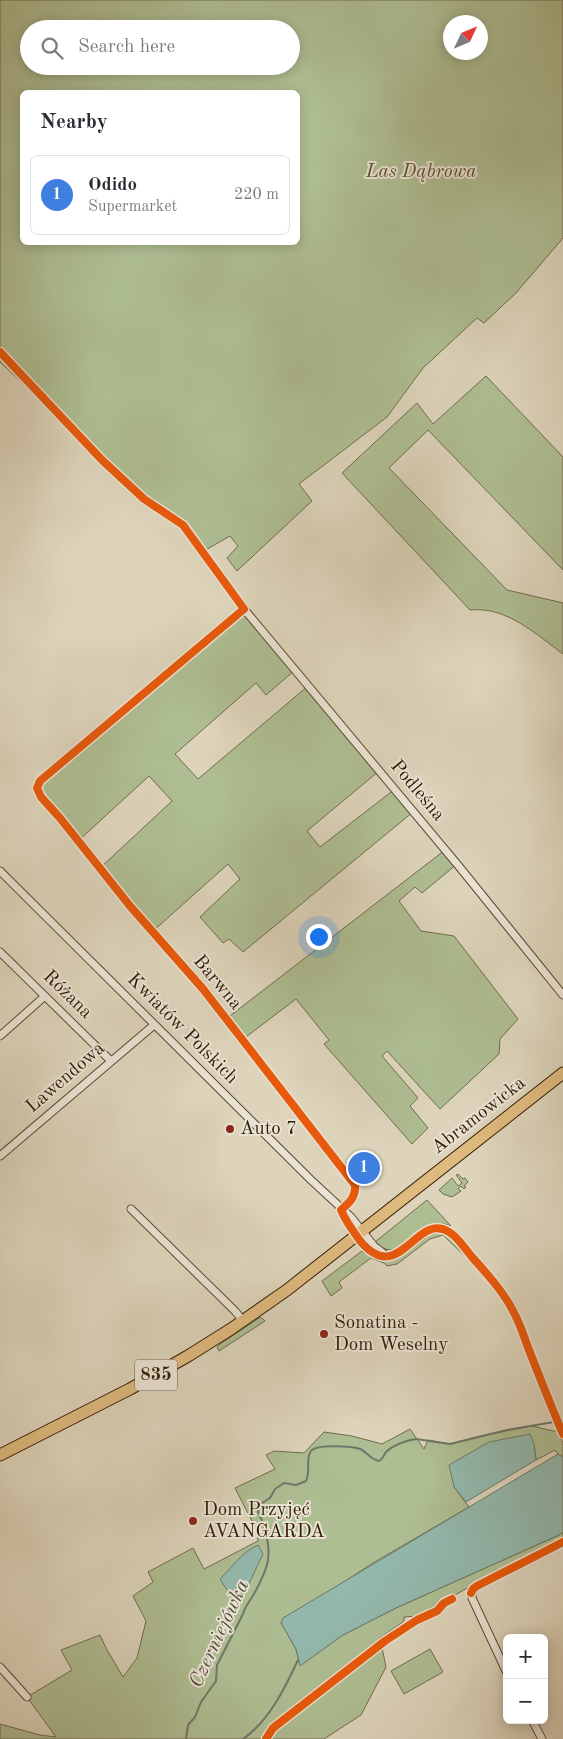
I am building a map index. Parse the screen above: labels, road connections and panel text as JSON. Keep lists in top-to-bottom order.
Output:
{
  "streets": {
    "main road": ["Abramowicka", "835"],
    "street": [
      "Podleśna",
      "Barwna",
      "Różana",
      "Kwiatów Polskich",
      "Lawendowa"
    ]
  },
  "crossings": [
    ["Podleśna", "Barwna"],
    ["Barwna", "Kwiatów Polskich"],
    ["Różana", "Lawendowa"],
    ["Kwiatów Polskich", "Lawendowa"],
    ["Kwiatów Polskich", "Abramowicka"],
    ["Kwiatów Polskich", "835"],
    ["Abramowicka", "835"]
  ],
  "water": ["Czerniejówka"],
  "parks": ["Las Dąbrowa"],
  "places": ["Auto 7", "Sonatina - Dom Weselny", "Dom Przyjęć AVANGARDA"],
  "north": "top right",
  "page": {
    "search": "Search here",
    "heading": "Nearby",
    "list": [
      {
        "mark": "1",
        "name": "Odido",
        "note": "Supermarket",
        "value": "220 m"
      }
    ],
    "pins": "1",
    "map_buttons": ["+", "−"]
  }
}
